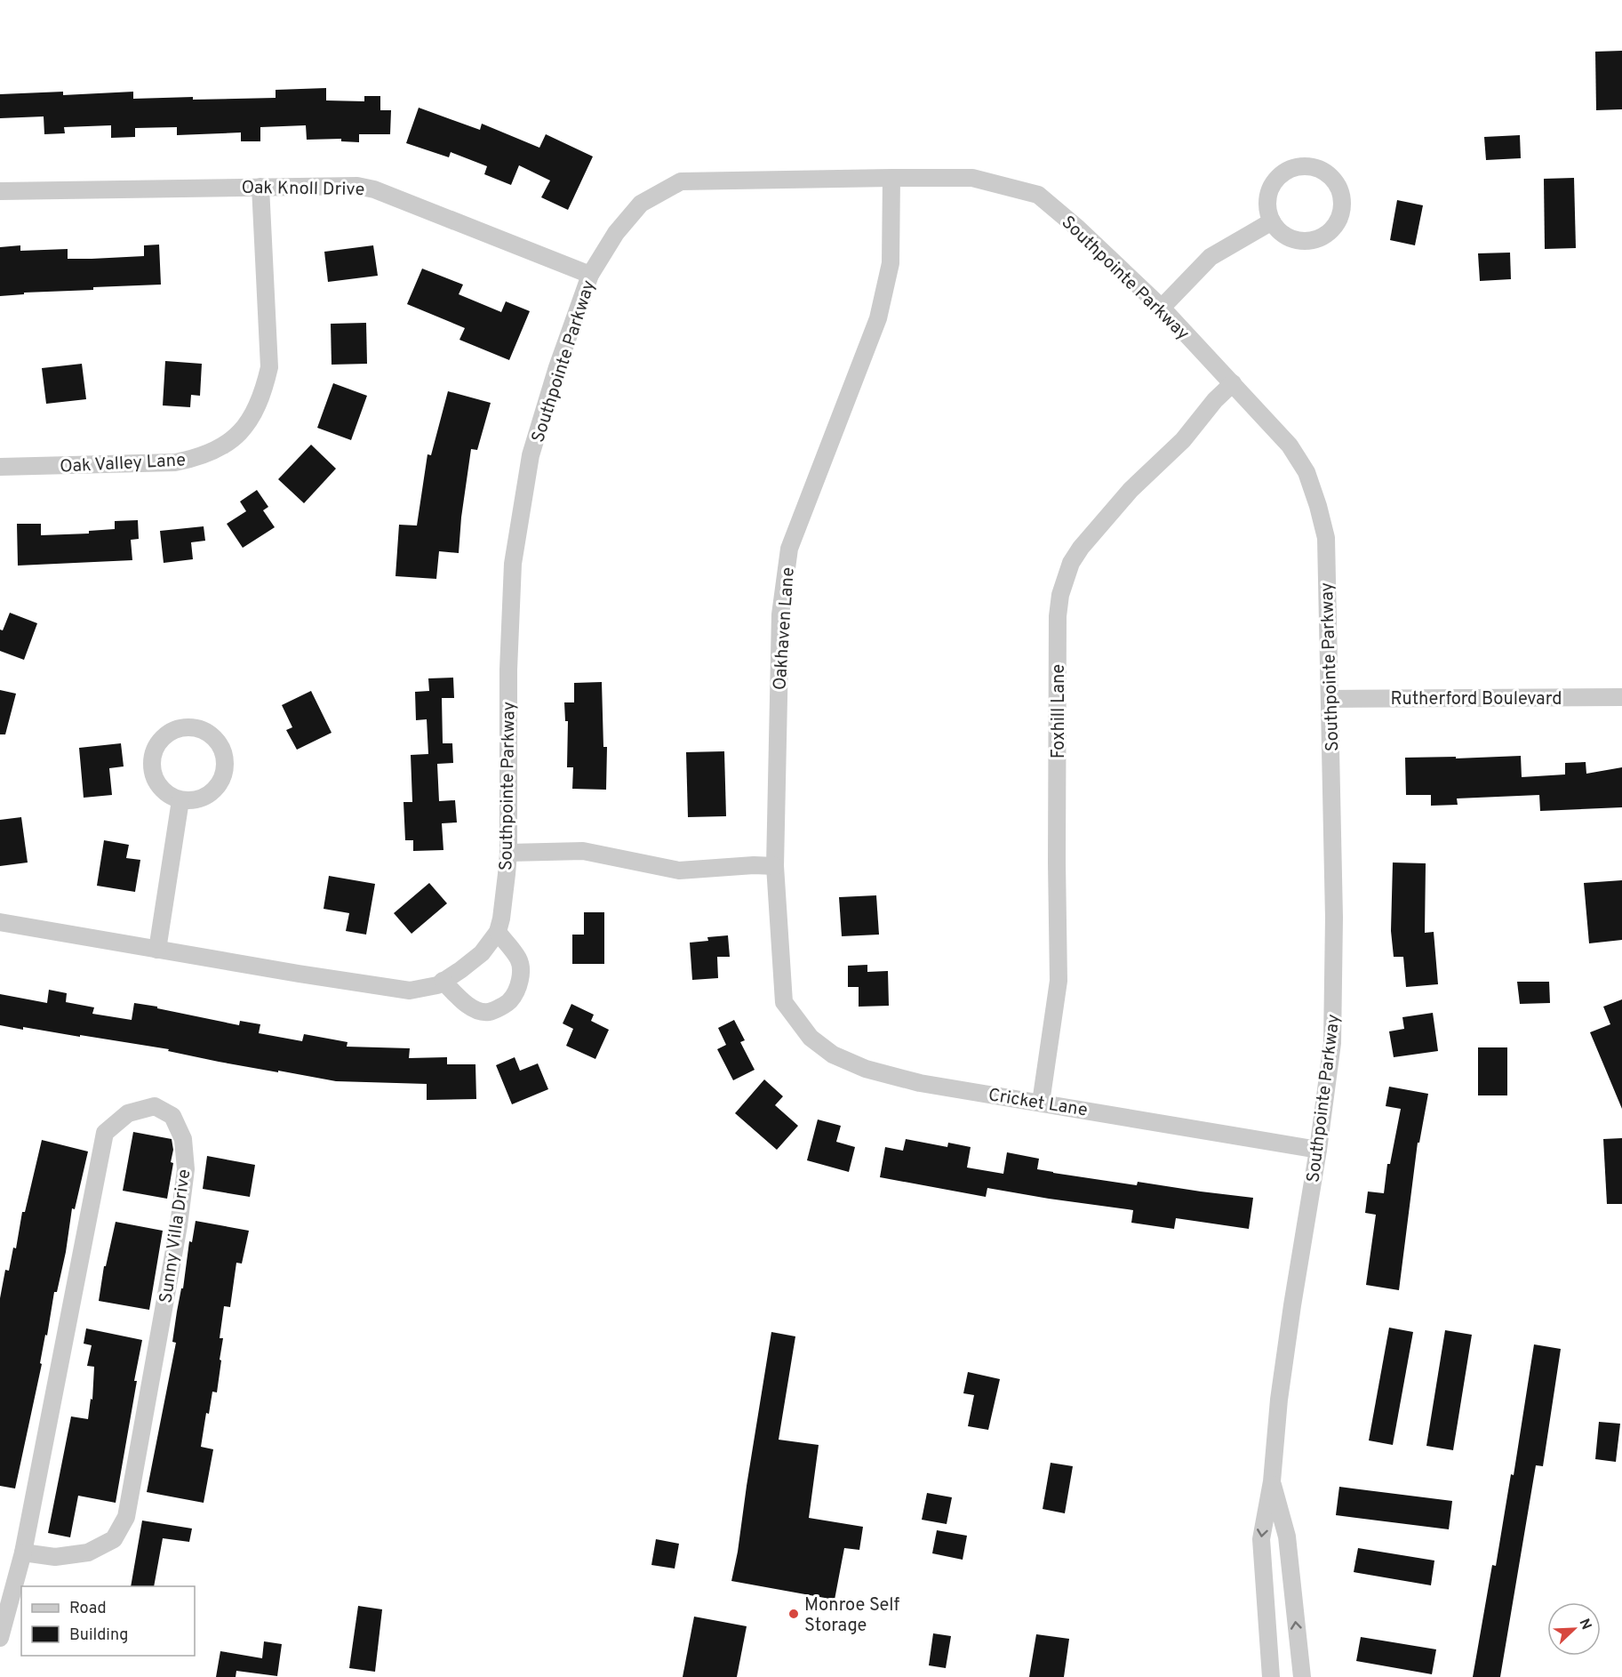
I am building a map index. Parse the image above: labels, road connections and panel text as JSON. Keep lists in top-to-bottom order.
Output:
{
  "streets": {
    "street": [
      "Oak Knoll Drive",
      "Southpointe Parkway",
      "Oak Valley Lane",
      "Oakhaven Lane",
      "Rutherford Boulevard",
      "Foxhill Lane",
      "Cricket Lane",
      "Sunny Villa Drive"
    ]
  },
  "crossings": [
    ["Oak Knoll Drive", "Southpointe Parkway"],
    ["Oak Knoll Drive", "Oak Valley Lane"],
    ["Southpointe Parkway", "Oakhaven Lane"],
    ["Southpointe Parkway", "Rutherford Boulevard"],
    ["Southpointe Parkway", "Foxhill Lane"],
    ["Southpointe Parkway", "Cricket Lane"],
    ["Oakhaven Lane", "Cricket Lane"],
    ["Foxhill Lane", "Cricket Lane"]
  ],
  "places": ["Monroe Self Storage"],
  "legend": ["Road", "Building"],
  "north": "top right"
}
